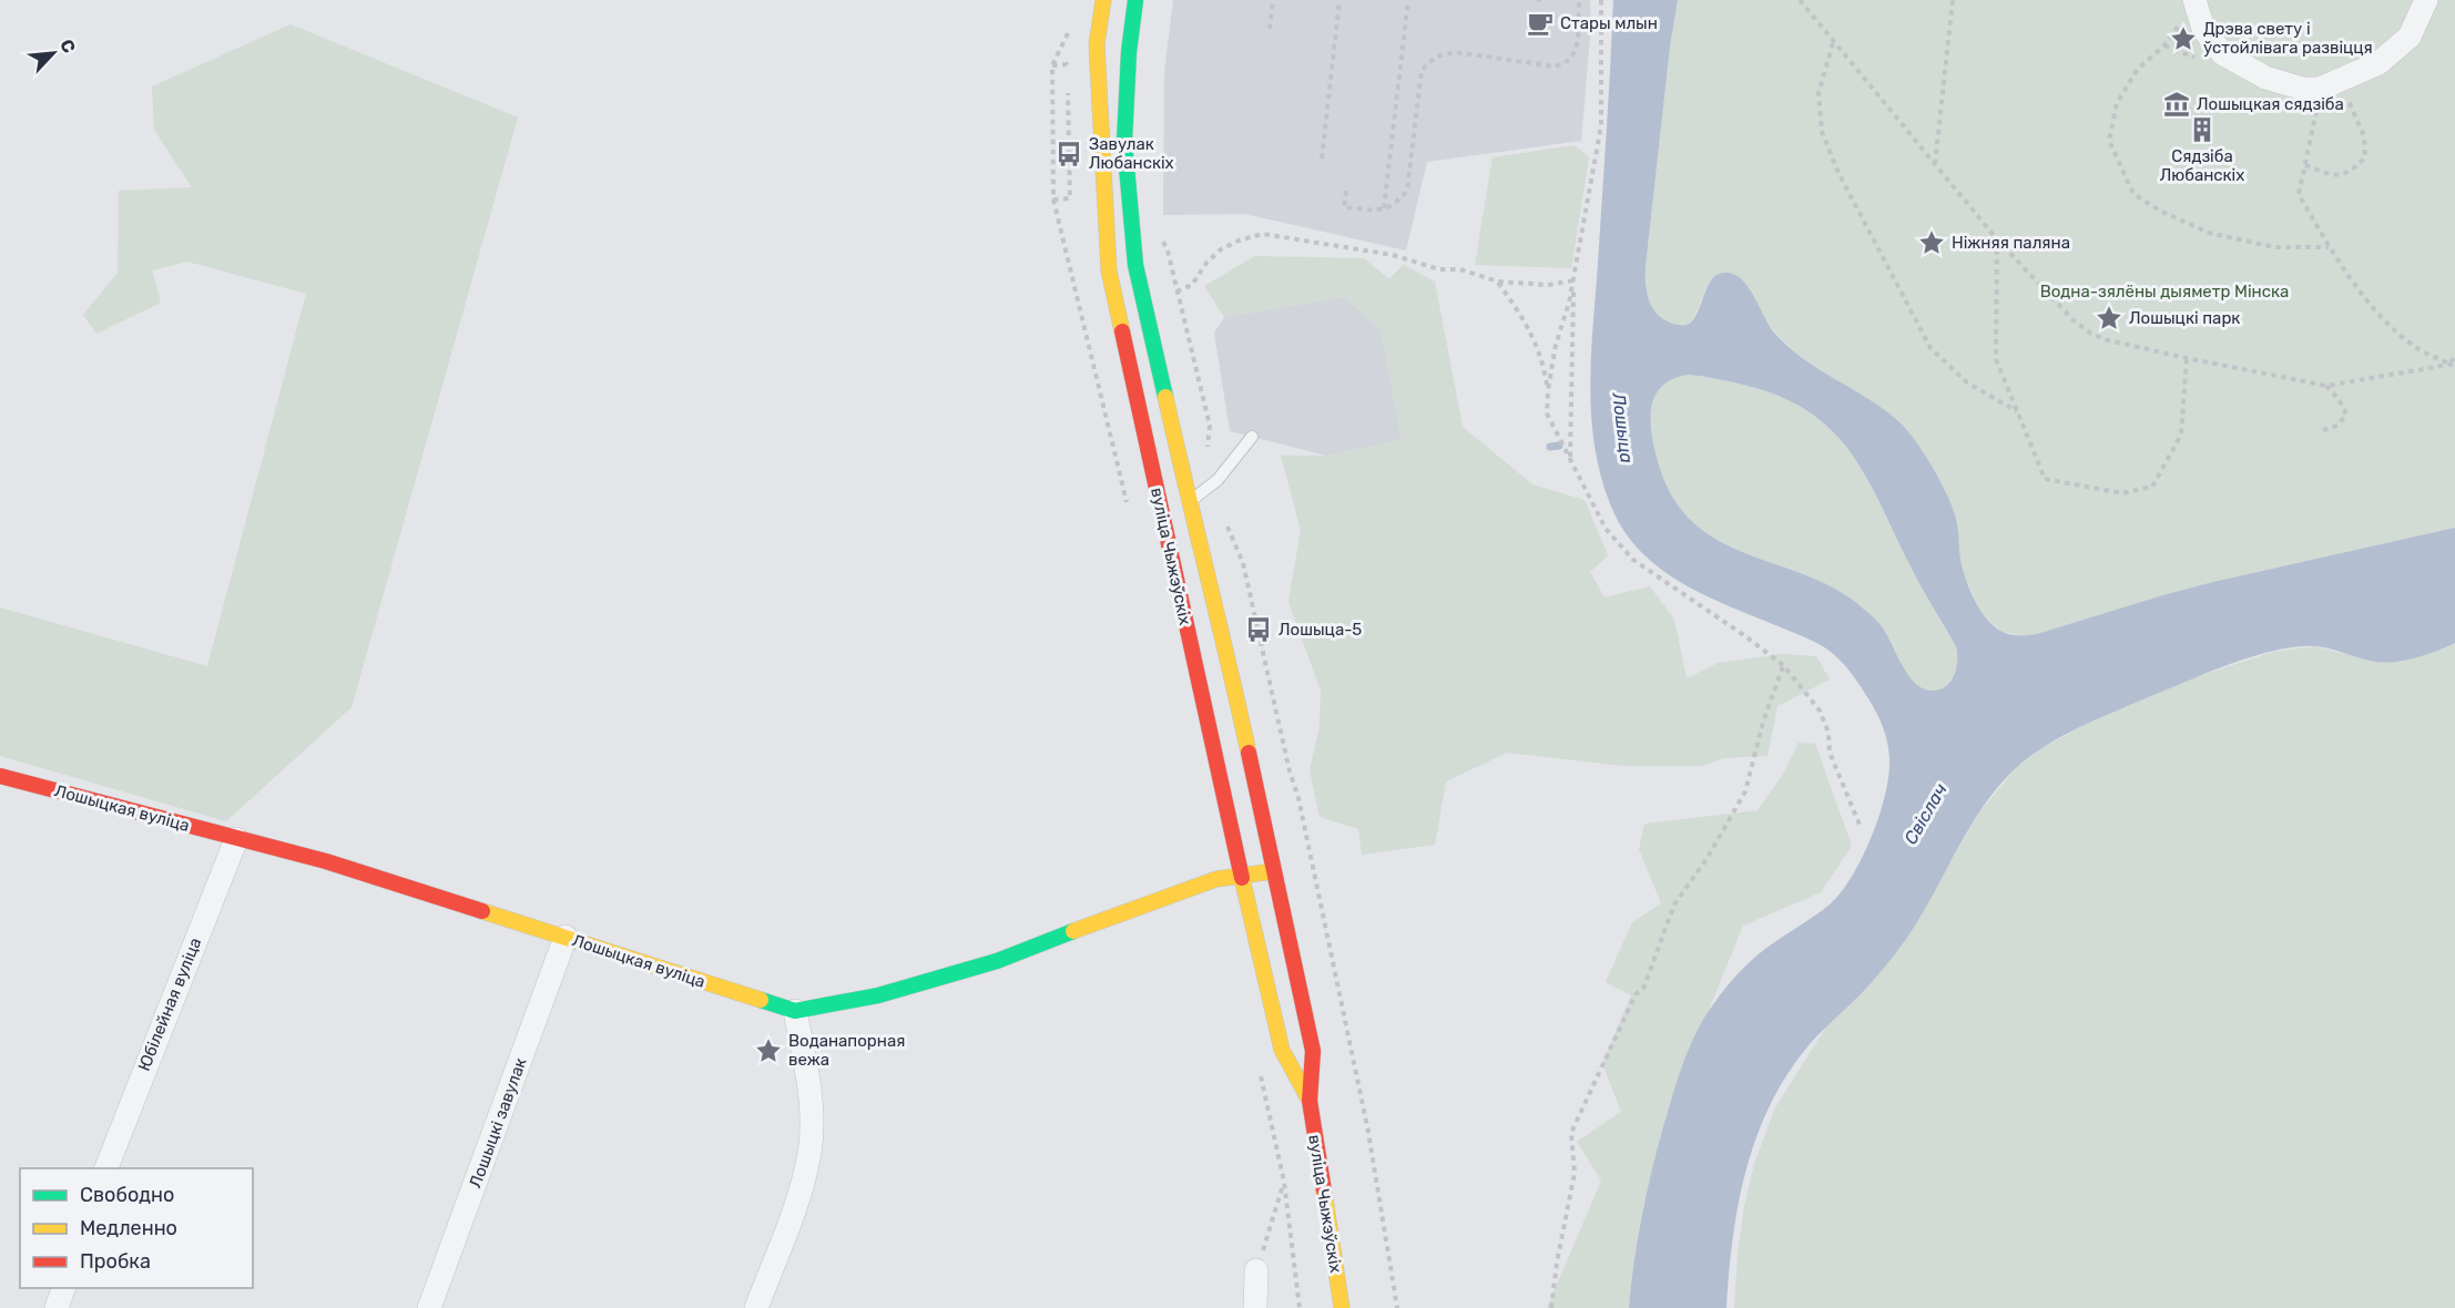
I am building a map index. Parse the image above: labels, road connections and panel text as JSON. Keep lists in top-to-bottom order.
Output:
{
  "streets": {
    "street": [
      "вуліца Чыжэўскіх",
      "Лошыцкая вуліца",
      "Юбілейная вуліца",
      "Лошыцкі завулак"
    ]
  },
  "crossings": [
    ["вуліца Чыжэўскіх", "Лошыцкая вуліца"],
    ["Лошыцкая вуліца", "Юбілейная вуліца"],
    ["Лошыцкая вуліца", "Лошыцкі завулак"]
  ],
  "water": ["Лошыца", "Свіслач"],
  "parks": ["Водна-зялёны дыяметр Мінска"],
  "places": {
    "cafe": ["Стары млын"],
    "place": [
      "Дрэва свету і ўстойлівага развіцця",
      "Ніжняя паляна",
      "Лошыцкі парк",
      "Воданапорная вежа"
    ],
    "museum": ["Лошыцкая сядзіба"],
    "building": ["Сядзіба Любанскіх"],
    "bus stop": ["Завулак Любанскіх", "Лошыца-5"]
  },
  "legend": ["Свободно", "Медленно", "Пробка"],
  "north": "top right"
}
